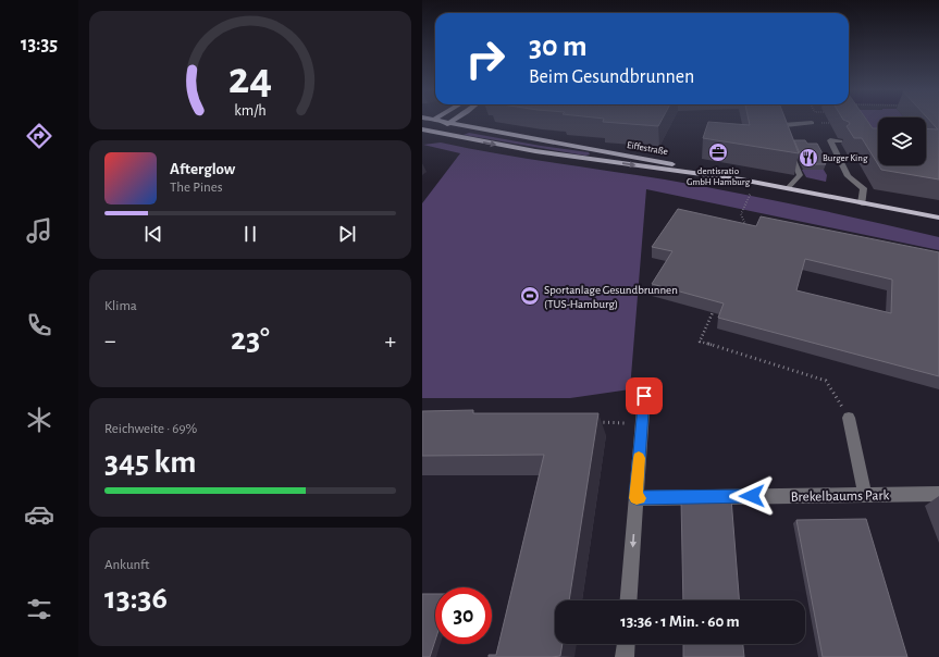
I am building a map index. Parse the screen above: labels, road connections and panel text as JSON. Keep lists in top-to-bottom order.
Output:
{
  "streets": {
    "main road": ["Eiffestraße"],
    "street": ["Brekelbaums Park"]
  },
  "places": {
    "office": ["dentisratio GmbH Hamburg"],
    "restaurant": ["Burger King"],
    "sports": ["Sportanlage Gesundbrunnen (TUS-Hamburg)"]
  },
  "page": {
    "tabs": "13:35",
    "turn": ["30 m", "Beim Gesundbrunnen"],
    "song": ["Afterglow", "The Pines"],
    "tile": [
      "Klima",
      ["Reichweite · 69%", "345 km"],
      ["Ankunft", "13:36"]
    ],
    "heat": ["−", "23°", "+"],
    "limit": "30",
    "trip": "13:36 · 1 Min. · 60 m",
    "gauge": ["24", "km/h"]
  }
}
